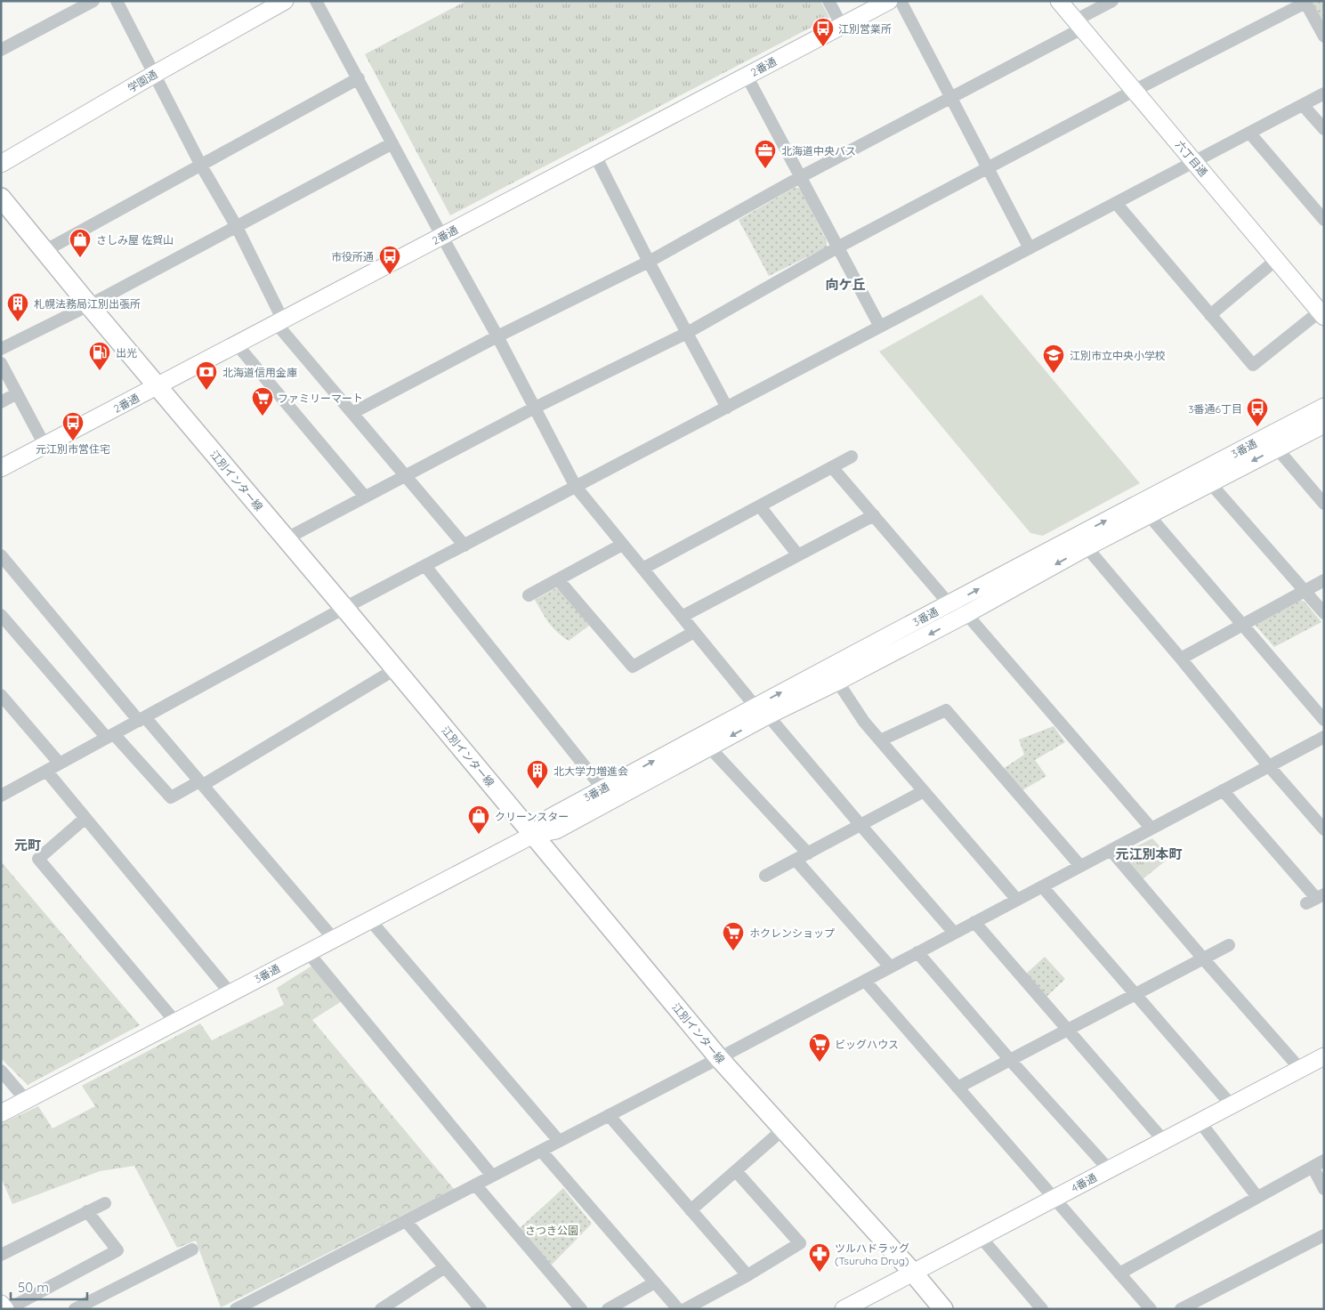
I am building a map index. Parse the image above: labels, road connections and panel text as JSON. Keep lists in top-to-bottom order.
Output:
{
  "streets": {
    "main road": ["江別インター線"],
    "street": [
      "2番通",
      "学園通",
      "六丁目通",
      "3番通",
      "4番通"
    ]
  },
  "crossings": [
    ["2番通", "江別インター線"],
    ["3番通", "江別インター線"],
    ["江別インター線", "4番通"]
  ],
  "districts": ["向ケ丘", "元町", "元江別本町"],
  "parks": ["さつき公園"],
  "places": {
    "bus stop": [
      "江別営業所",
      "市役所通",
      "3番通6丁目",
      "元江別市営住宅"
    ],
    "office": ["北海道中央バス"],
    "shop": ["さしみ屋 佐賀山", "クリーンスター"],
    "building": ["札幌法務局江別出張所", "北大学力増進会"],
    "fuel station": ["出光"],
    "school or university": ["江別市立中央小学校"],
    "bank": ["北海道信用金庫"],
    "supermarket": ["ファミリーマート", "ホクレンショップ", "ビッグハウス"],
    "pharmacy": ["ツルハドラッグ (Tsuruha Drug)"]
  },
  "scale_bar": "50 m"
}
